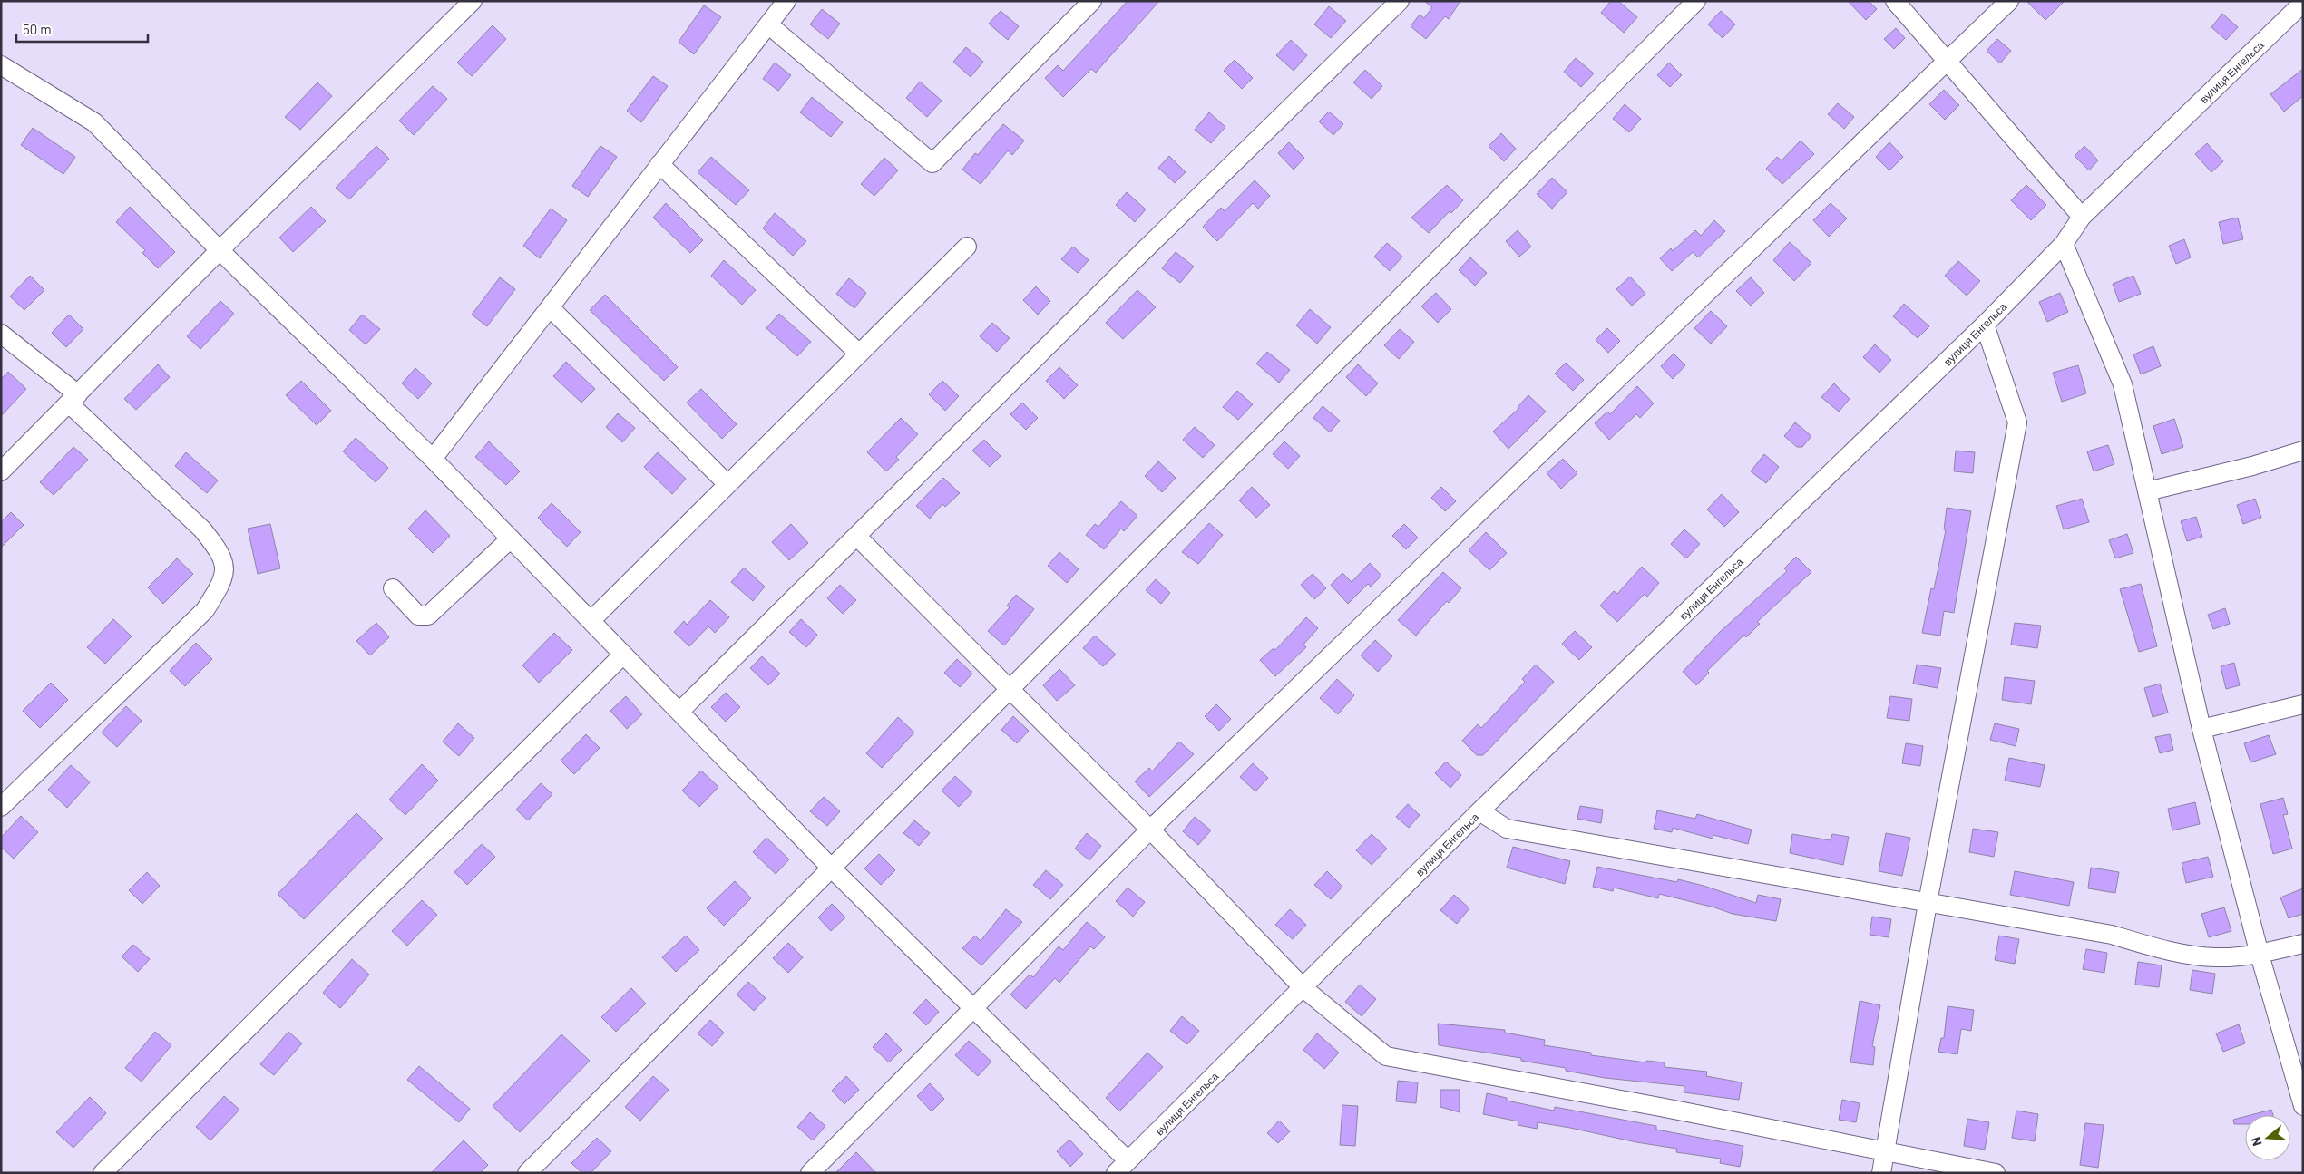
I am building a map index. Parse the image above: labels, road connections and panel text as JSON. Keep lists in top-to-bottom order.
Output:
{
  "streets": {
    "street": ["вулиця Енгельса"]
  },
  "scale_bar": "50 m",
  "north": "left"
}
